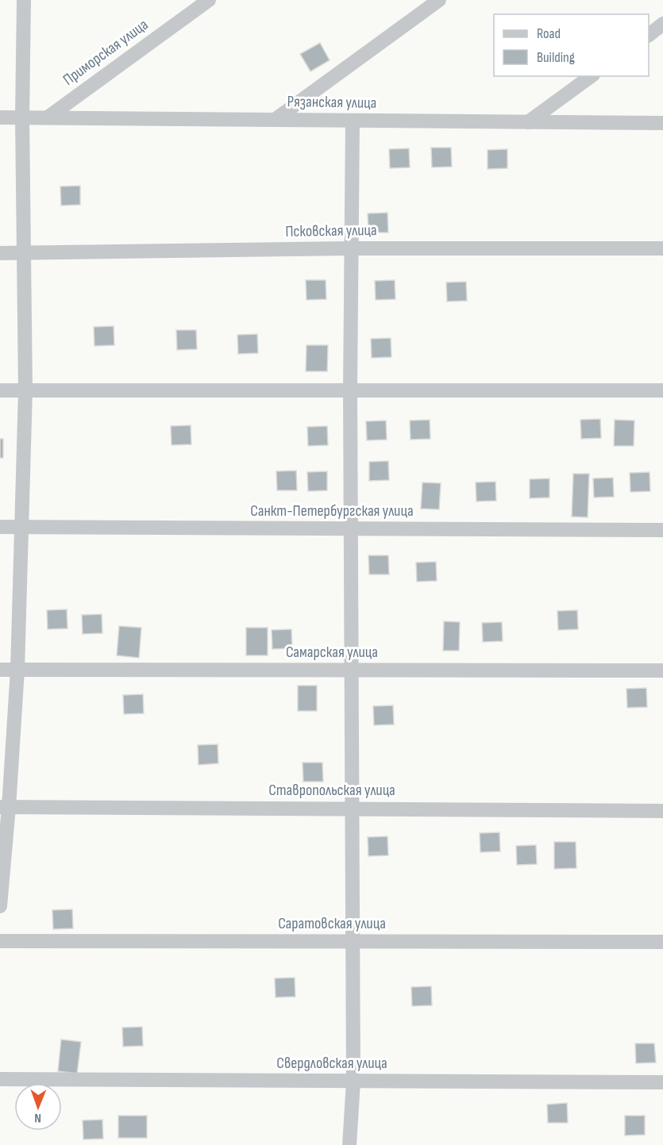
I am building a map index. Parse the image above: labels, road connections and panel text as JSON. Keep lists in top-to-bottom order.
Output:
{
  "streets": {
    "street": [
      "Приморская улица",
      "Рязанская улица",
      "Псковская улица",
      "Санкт-Петербургская улица",
      "Самарская улица",
      "Ставропольская улица",
      "Саратовская улица",
      "Свердловская улица"
    ]
  },
  "crossings": [
    ["Приморская улица", "Рязанская улица"]
  ],
  "legend": ["Road", "Building"],
  "north": "bottom"
}
